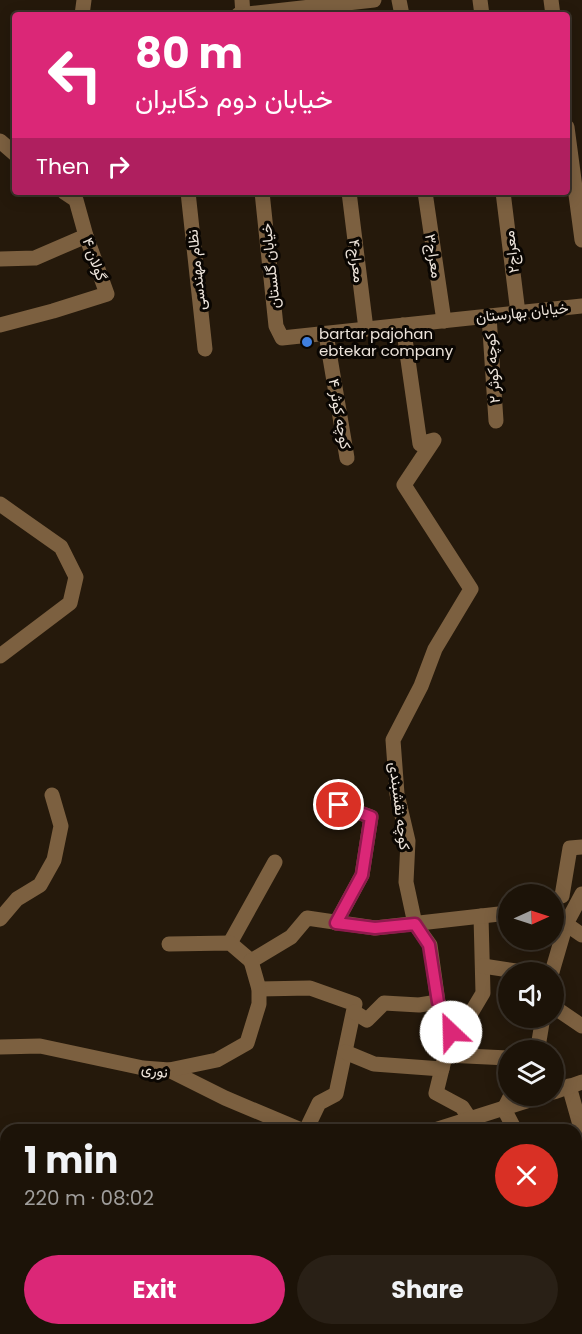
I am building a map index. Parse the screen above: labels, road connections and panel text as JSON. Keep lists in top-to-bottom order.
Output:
{
  "streets": {
    "street": [
      "معراج۲",
      "معراج۳",
      "گولان ۴",
      "معراج۴",
      "خیابان گلستان",
      "نظام مهندسی",
      "خیابان بهارستان",
      "کوچه کوثر ۲",
      "کوچه کوثر ۴",
      "کوچه نقشبندی",
      "نوری"
    ]
  },
  "crossings": [
    ["معراج۲", "خیابان بهارستان"],
    ["معراج۳", "خیابان بهارستان"],
    ["معراج۴", "خیابان بهارستان"],
    ["خیابان گلستان", "خیابان بهارستان"],
    ["خیابان بهارستان", "کوچه کوثر ۲"],
    ["خیابان بهارستان", "کوچه کوثر ۴"],
    ["خیابان بهارستان", "کوچه نقشبندی"]
  ],
  "places": ["bartar pajohan ebtekar company"],
  "north": "right",
  "page": {
    "turn": ["80 m", "خیابان دوم دگایران"],
    "then": "Then",
    "heading": ["1 min", "220 m · 08:02"],
    "buttons": ["Exit", "Share"]
  }
}
